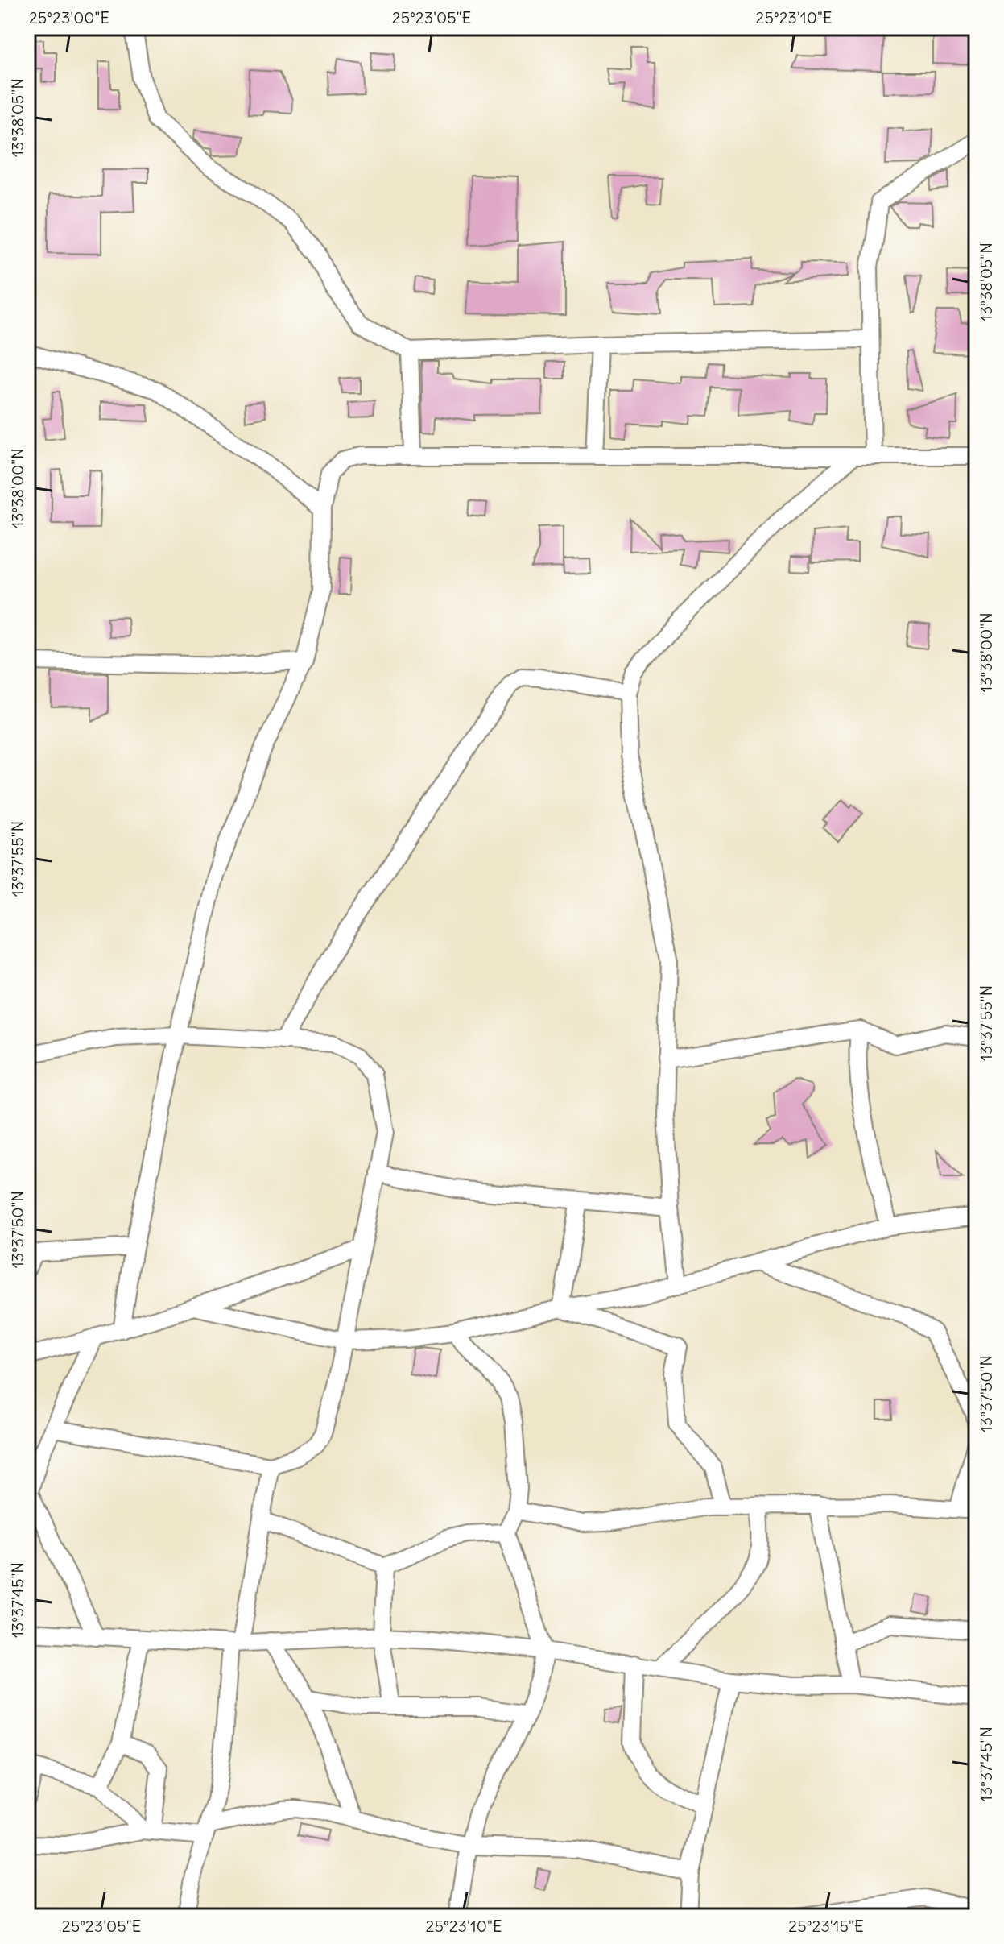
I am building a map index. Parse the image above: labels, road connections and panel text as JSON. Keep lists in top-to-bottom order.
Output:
{
  "coordinates": [
    "25°23'00\"E",
    "25°23'05\"E",
    "25°23'10\"E",
    "13°38'05\"N",
    "13°38'00\"N",
    "13°37'55\"N",
    "13°37'50\"N",
    "13°37'45\"N",
    "25°23'15\"E"
  ]
}
